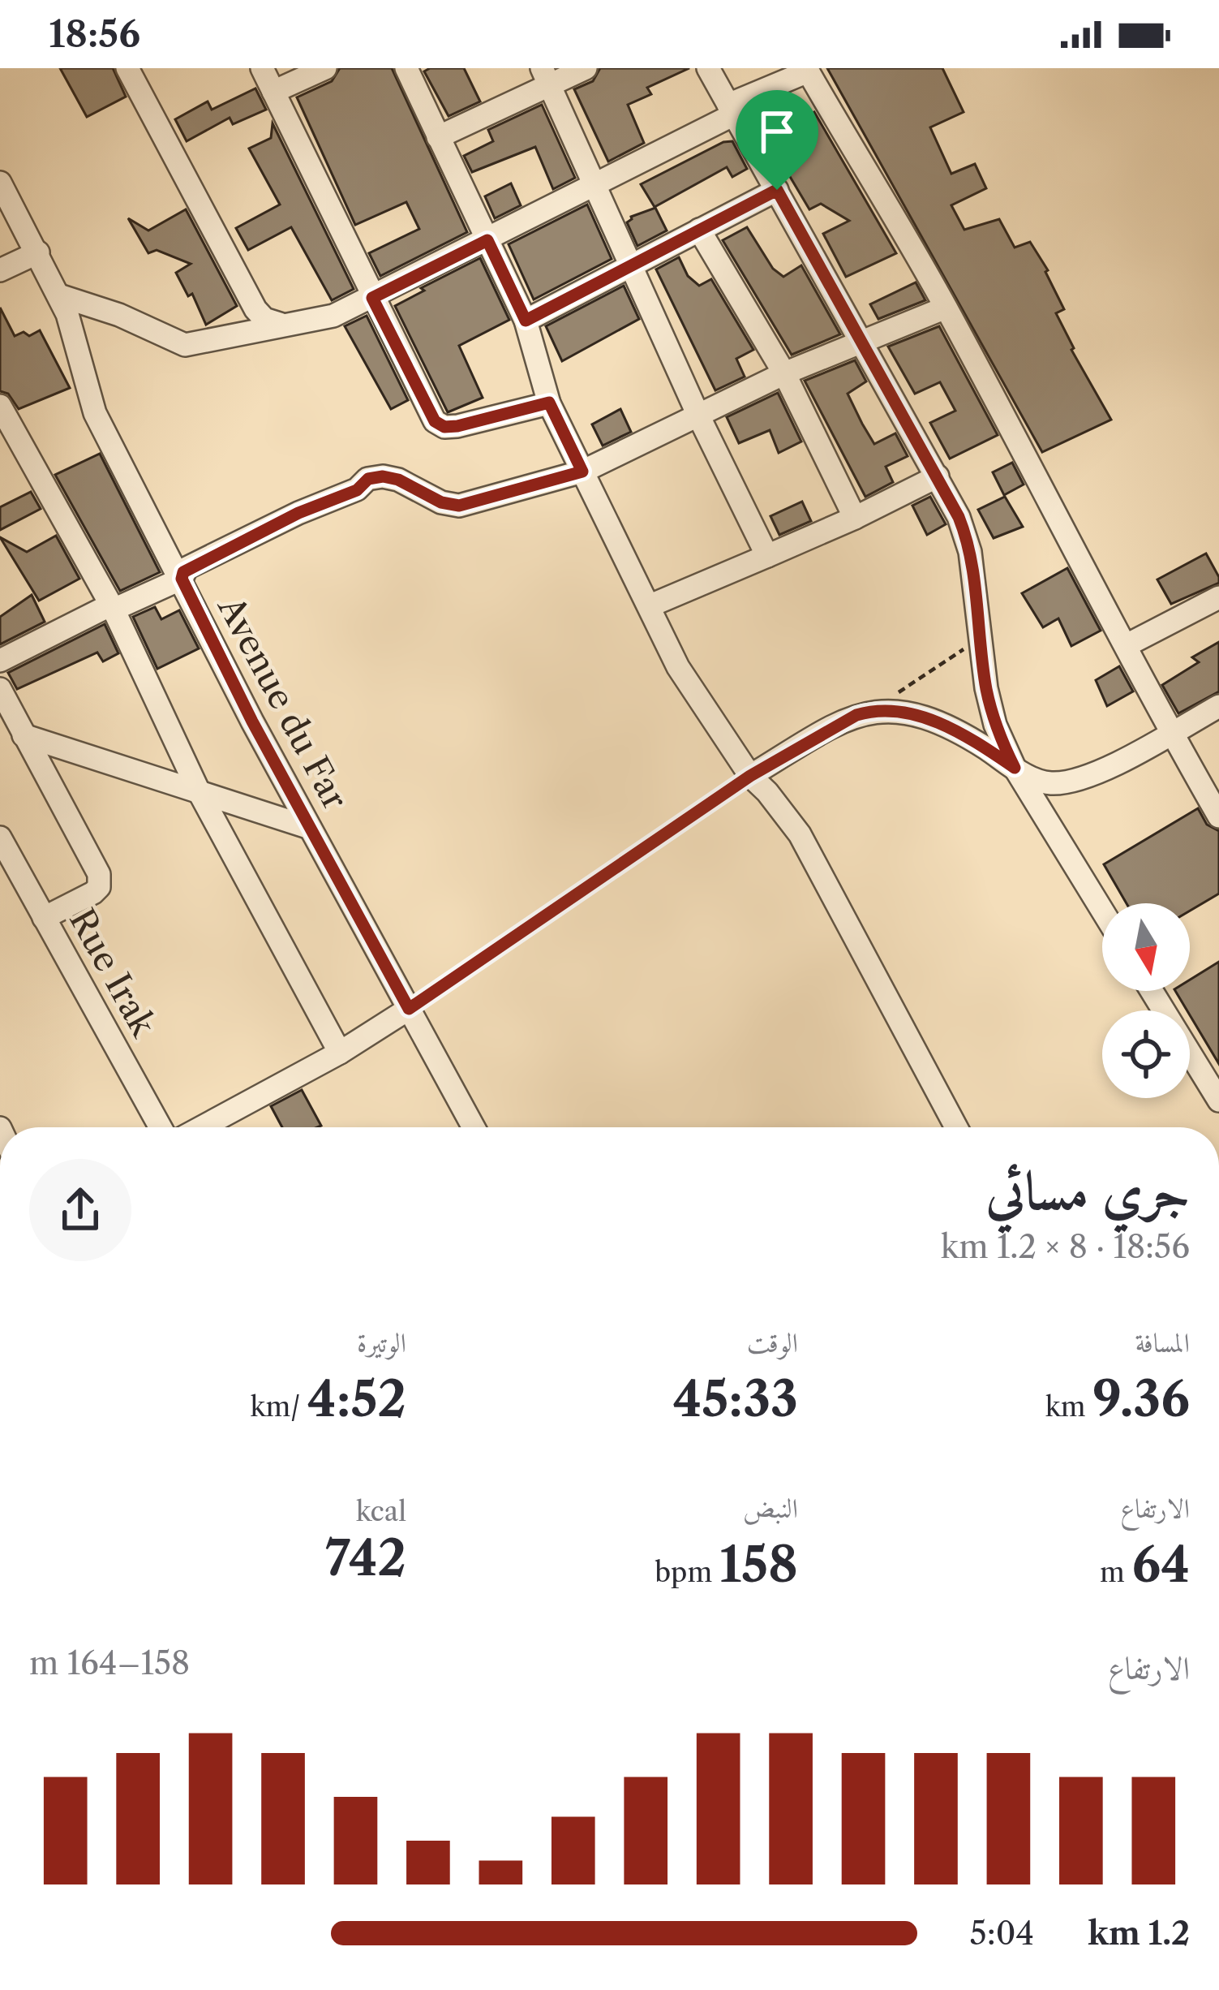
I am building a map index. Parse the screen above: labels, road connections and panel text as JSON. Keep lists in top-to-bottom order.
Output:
{
  "streets": {
    "street": ["Avenue du Far", "Rue Irak"]
  },
  "north": "bottom",
  "page": {
    "status": "18:56",
    "heading": ["جري مسائي", "18:56 · 8 × 1.2 km"],
    "stats": [
      ["المسافة", "9.36 km"],
      ["الوقت", "45:33"],
      ["الوتيرة", "4:52 /km"],
      ["الارتفاع", "64 m"],
      ["النبض", "158 bpm"],
      ["kcal", "742"]
    ],
    "chart": ["الارتفاع", "158–164 m"],
    "list": [
      {
        "name": "1.2 km",
        "note": "5:04"
      }
    ]
  }
}
